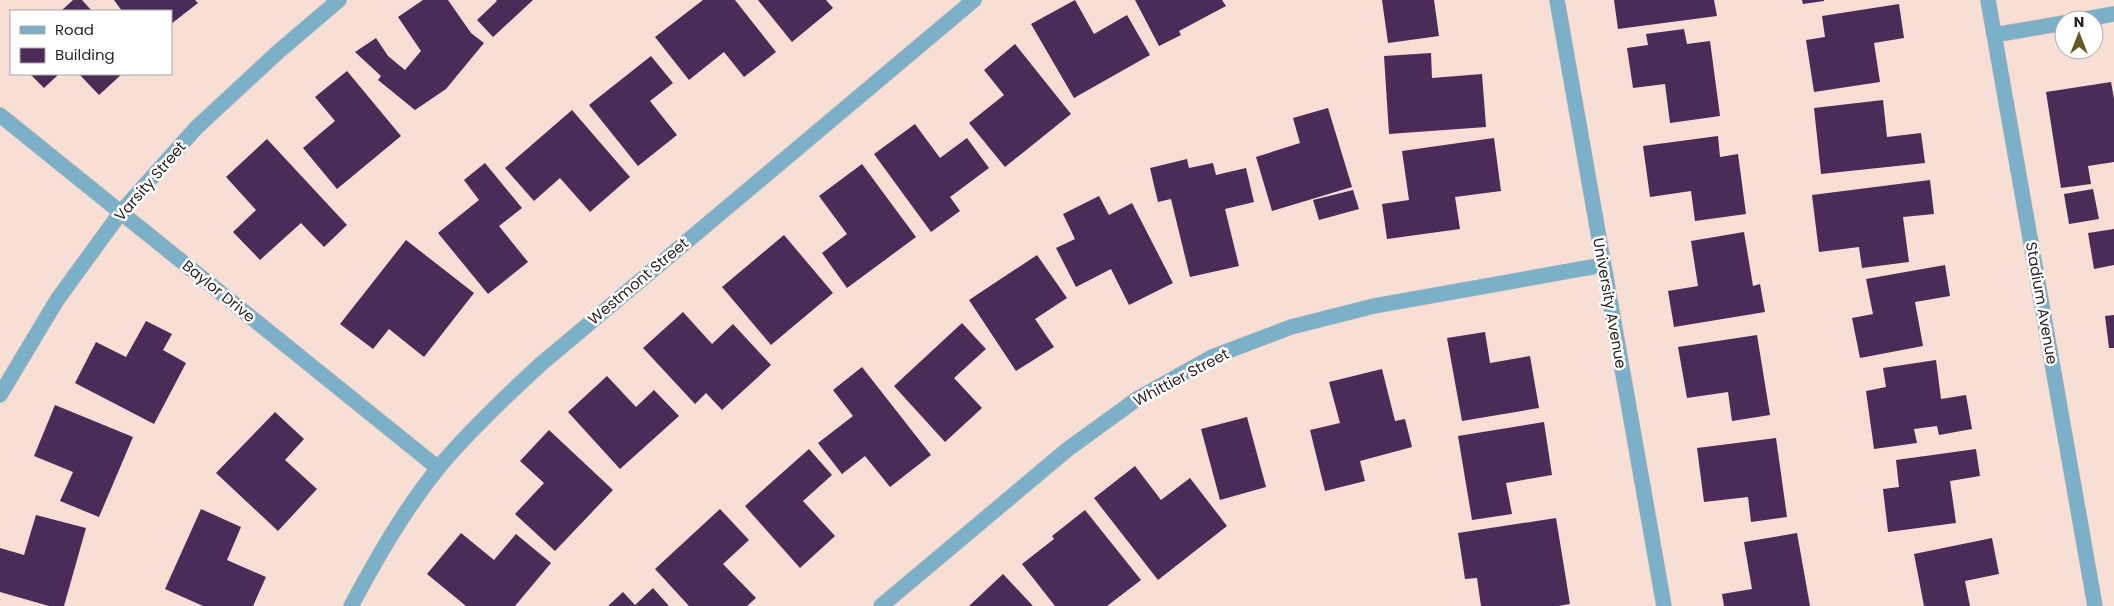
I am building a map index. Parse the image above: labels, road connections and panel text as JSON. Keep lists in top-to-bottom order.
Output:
{
  "streets": {
    "street": [
      "Varsity Street",
      "Westmont Street",
      "Baylor Drive",
      "University Avenue",
      "Stadium Avenue",
      "Whittier Street"
    ]
  },
  "crossings": [
    ["Varsity Street", "Baylor Drive"],
    ["Westmont Street", "Baylor Drive"],
    ["University Avenue", "Whittier Street"]
  ],
  "legend": ["Road", "Building"],
  "north": "top"
}
